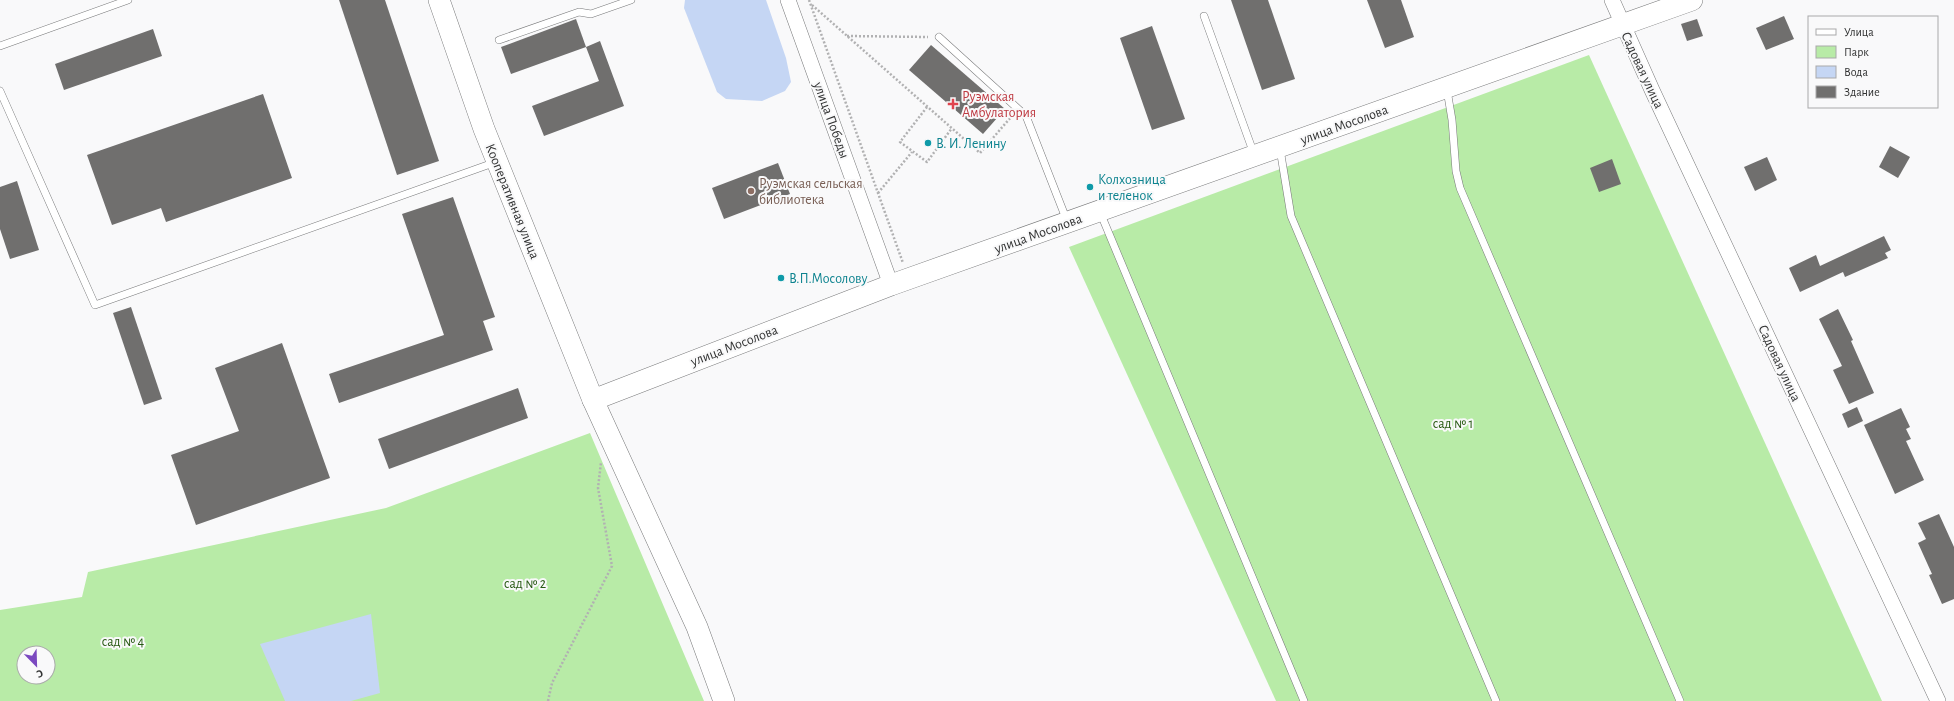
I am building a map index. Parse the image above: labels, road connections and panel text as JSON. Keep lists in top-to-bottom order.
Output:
{
  "streets": {
    "street": [
      "Садовая улица",
      "улица Победы",
      "улица Мосолова",
      "Кооперативная улица"
    ]
  },
  "crossings": [
    ["Садовая улица", "улица Мосолова"],
    ["улица Победы", "улица Мосолова"],
    ["улица Мосолова", "Кооперативная улица"]
  ],
  "parks": ["сад № 1", "сад № 2", "сад № 4"],
  "places": {
    "health": ["Руэмская Амбулатория"],
    "other": [
      "В. И. Ленину",
      "Колхозница и теленок",
      "Руэмская сельская библиотека",
      "В.П.Мосолову"
    ]
  },
  "legend": [
    "Улица",
    "Парк",
    "Вода",
    "Здание"
  ],
  "north": "bottom right"
}
